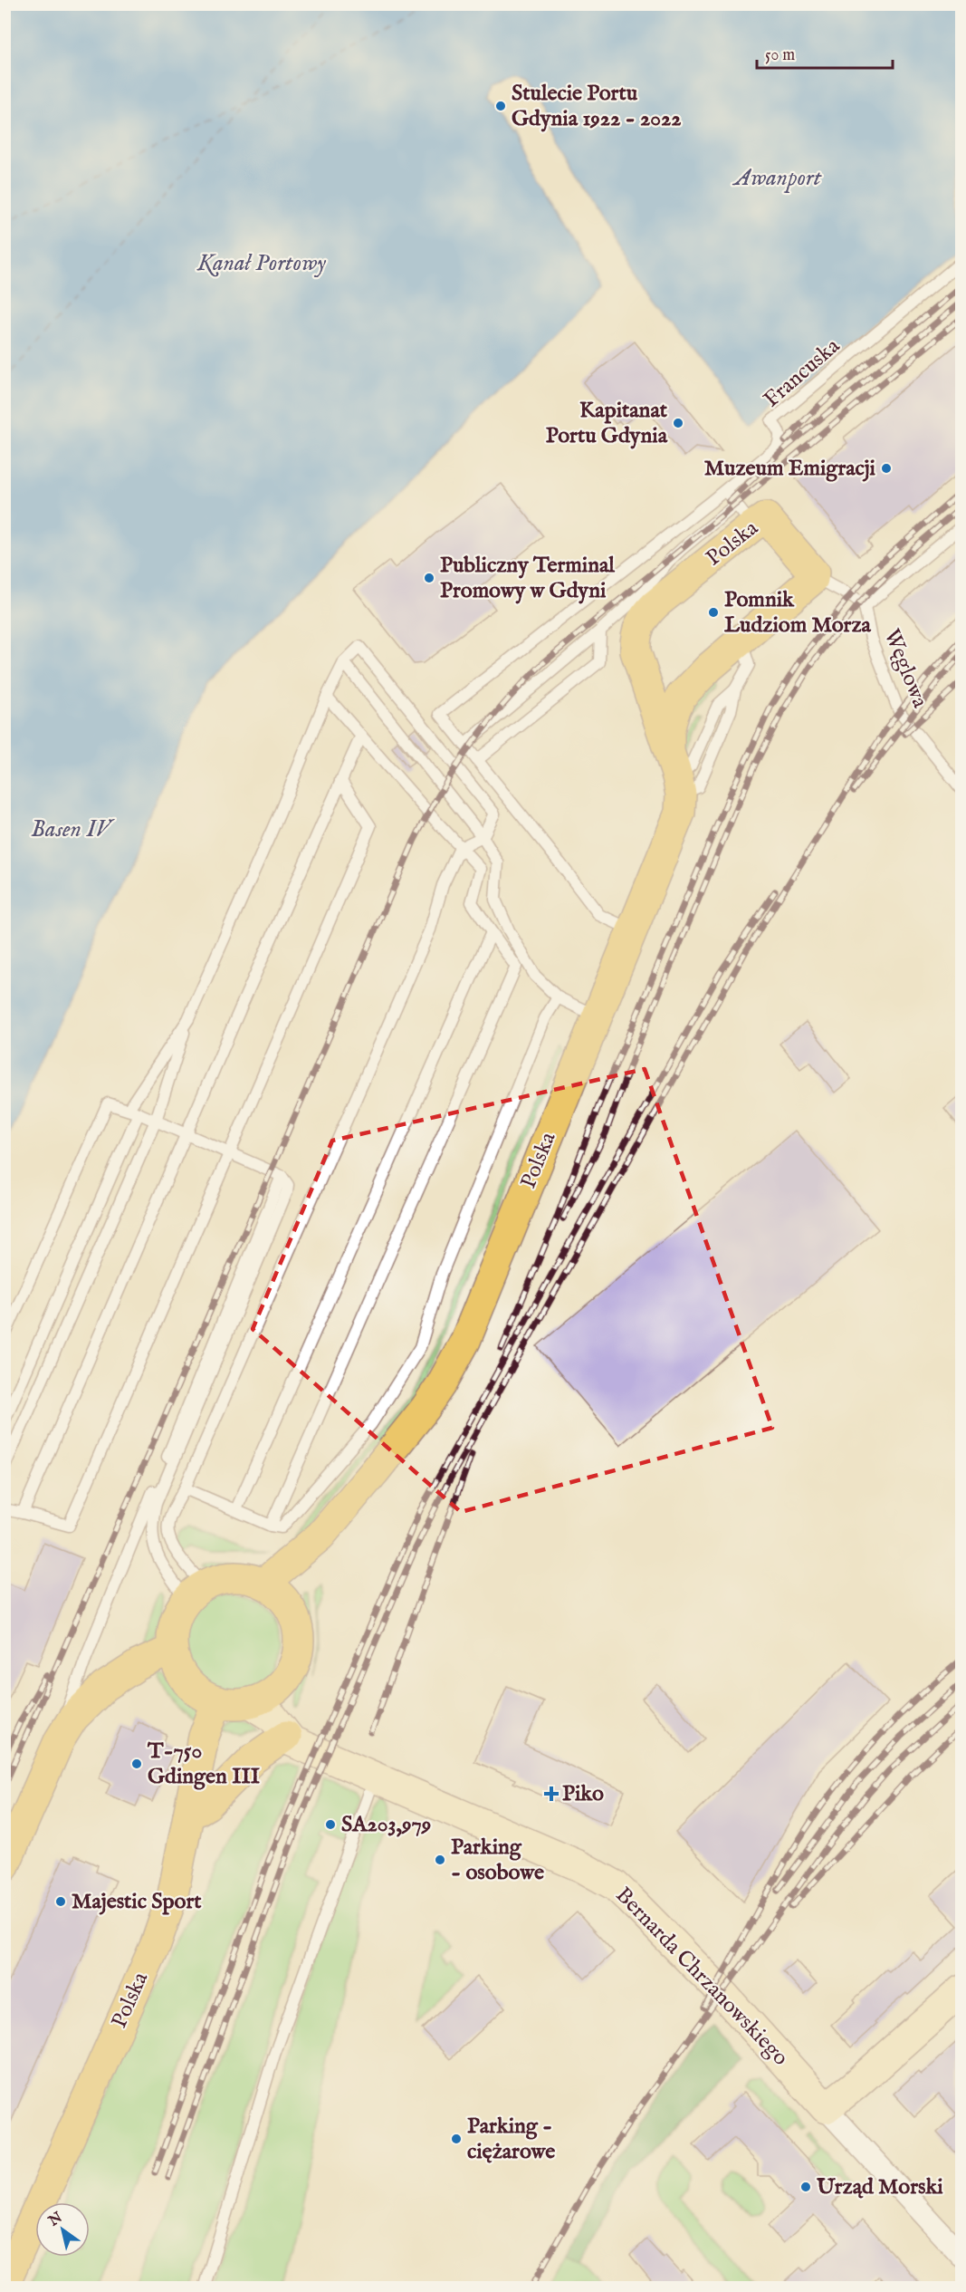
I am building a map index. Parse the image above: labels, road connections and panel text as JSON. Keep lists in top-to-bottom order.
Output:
{
  "streets": {
    "highway": ["Polska"],
    "street": ["Bernarda Chrzanowskiego"],
    "lane": ["Francuska", "Węglowa"]
  },
  "crossings": [
    ["Polska", "Bernarda Chrzanowskiego"]
  ],
  "water": ["Awanport", "Kanał Portowy", "Basen IV"],
  "places": {
    "other": [
      "Stulecie Portu Gdynia 1922 - 2022",
      "Kapitanat Portu Gdynia",
      "Muzeum Emigracji",
      "Publiczny Terminal Promowy w Gdyni",
      "Pomnik Ludziom Morza",
      "T-750 Gdingen III",
      "SA203,979",
      "Parking - osobowe",
      "Majestic Sport",
      "Parking - ciężarowe",
      "Urząd Morski"
    ],
    "health": ["Piko"]
  },
  "scale_bar": "50 m",
  "north": "top left"
}
